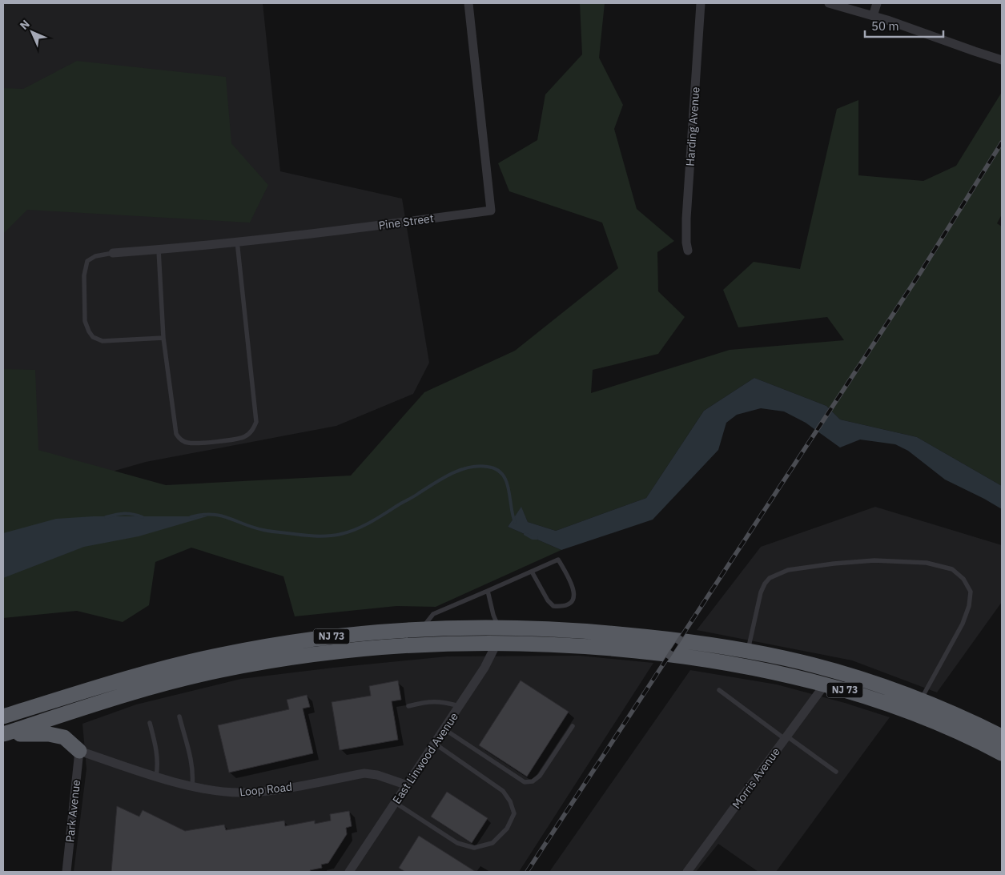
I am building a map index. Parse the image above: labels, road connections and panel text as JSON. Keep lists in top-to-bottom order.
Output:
{
  "streets": {
    "highway": ["NJ 73"],
    "street": [
      "Harding Avenue",
      "Pine Street",
      "East Linwood Avenue",
      "Morris Avenue",
      "Loop Road",
      "Park Avenue"
    ]
  },
  "crossings": [
    ["NJ 73", "East Linwood Avenue"],
    ["NJ 73", "Morris Avenue"],
    ["East Linwood Avenue", "Loop Road"],
    ["Loop Road", "Park Avenue"]
  ],
  "scale_bar": "50 m",
  "north": "top left"
}
